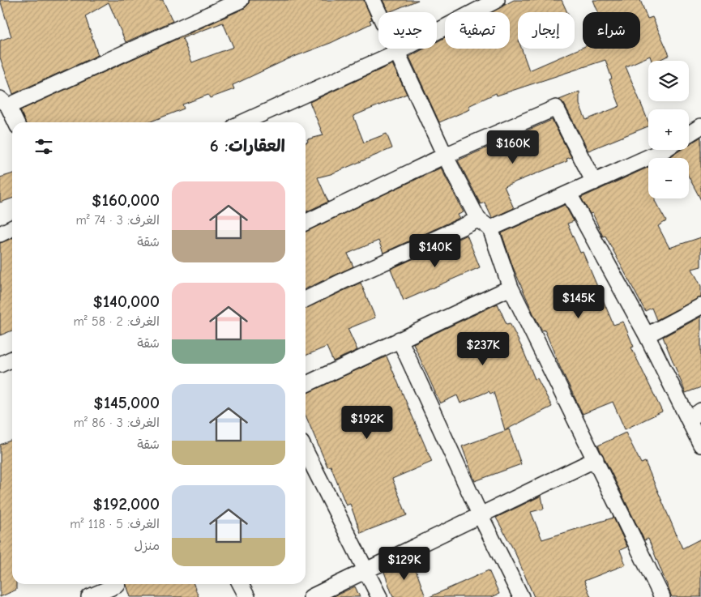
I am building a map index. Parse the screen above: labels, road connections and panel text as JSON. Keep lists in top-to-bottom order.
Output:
{
  "page": {
    "chip": [
      "شراء",
      "إيجار",
      "تصفية",
      "جديد"
    ],
    "map_buttons": ["+", "−"],
    "heading": "العقارات: 6",
    "price": [
      "$160K",
      "$140K",
      "$145K",
      "$237K",
      "$192K",
      "$129K"
    ],
    "list": [
      {
        "name": "$160,000",
        "note": "الغرف: 3 · 74 m² · شقة"
      },
      {
        "name": "$140,000",
        "note": "الغرف: 2 · 58 m² · شقة"
      },
      {
        "name": "$145,000",
        "note": "الغرف: 3 · 86 m² · شقة"
      },
      {
        "name": "$192,000",
        "note": "الغرف: 5 · 118 m² · منزل"
      }
    ]
  }
}
